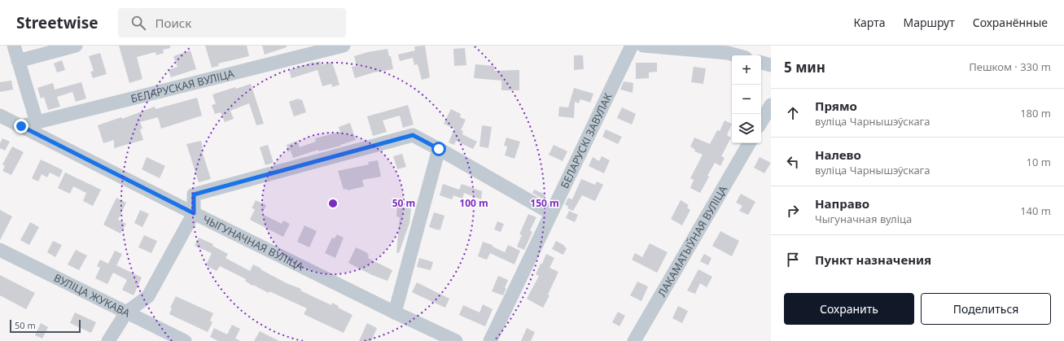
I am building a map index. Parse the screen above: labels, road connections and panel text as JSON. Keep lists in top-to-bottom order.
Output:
{
  "streets": {
    "street": [
      "БЕЛАРУСКАЯ ВУЛІЦА",
      "БЕЛАРУСКІ ЗАВУЛАК",
      "ЛАКАМАТЫЎНАЯ ВУЛІЦА",
      "ЧЫГУНАЧНАЯ ВУЛІЦА",
      "ВУЛІЦА ЖУКАВА"
    ]
  },
  "crossings": [
    ["БЕЛАРУСКАЯ ВУЛІЦА", "ЧЫГУНАЧНАЯ ВУЛІЦА"]
  ],
  "scale_bar": "50 m",
  "page": {
    "header": "Streetwise",
    "search": "Поиск",
    "nav": ["Карта", "Маршрут", "Сохранённые"],
    "heading": ["5 мин", "Пешком · 330 m"],
    "map_buttons": ["+", "−"],
    "list": [
      ["Прямо", "вуліца Чарнышэўскага", "180 m"],
      ["Налево", "вуліца Чарнышэўскага", "10 m"],
      ["Направо", "Чыгуначная вуліца", "140 m"],
      "Пункт назначения"
    ],
    "buttons": ["Сохранить", "Поделиться"],
    "scale": "50 m"
  },
  "rings": ["50 m", "100 m", "150 m"]
}
